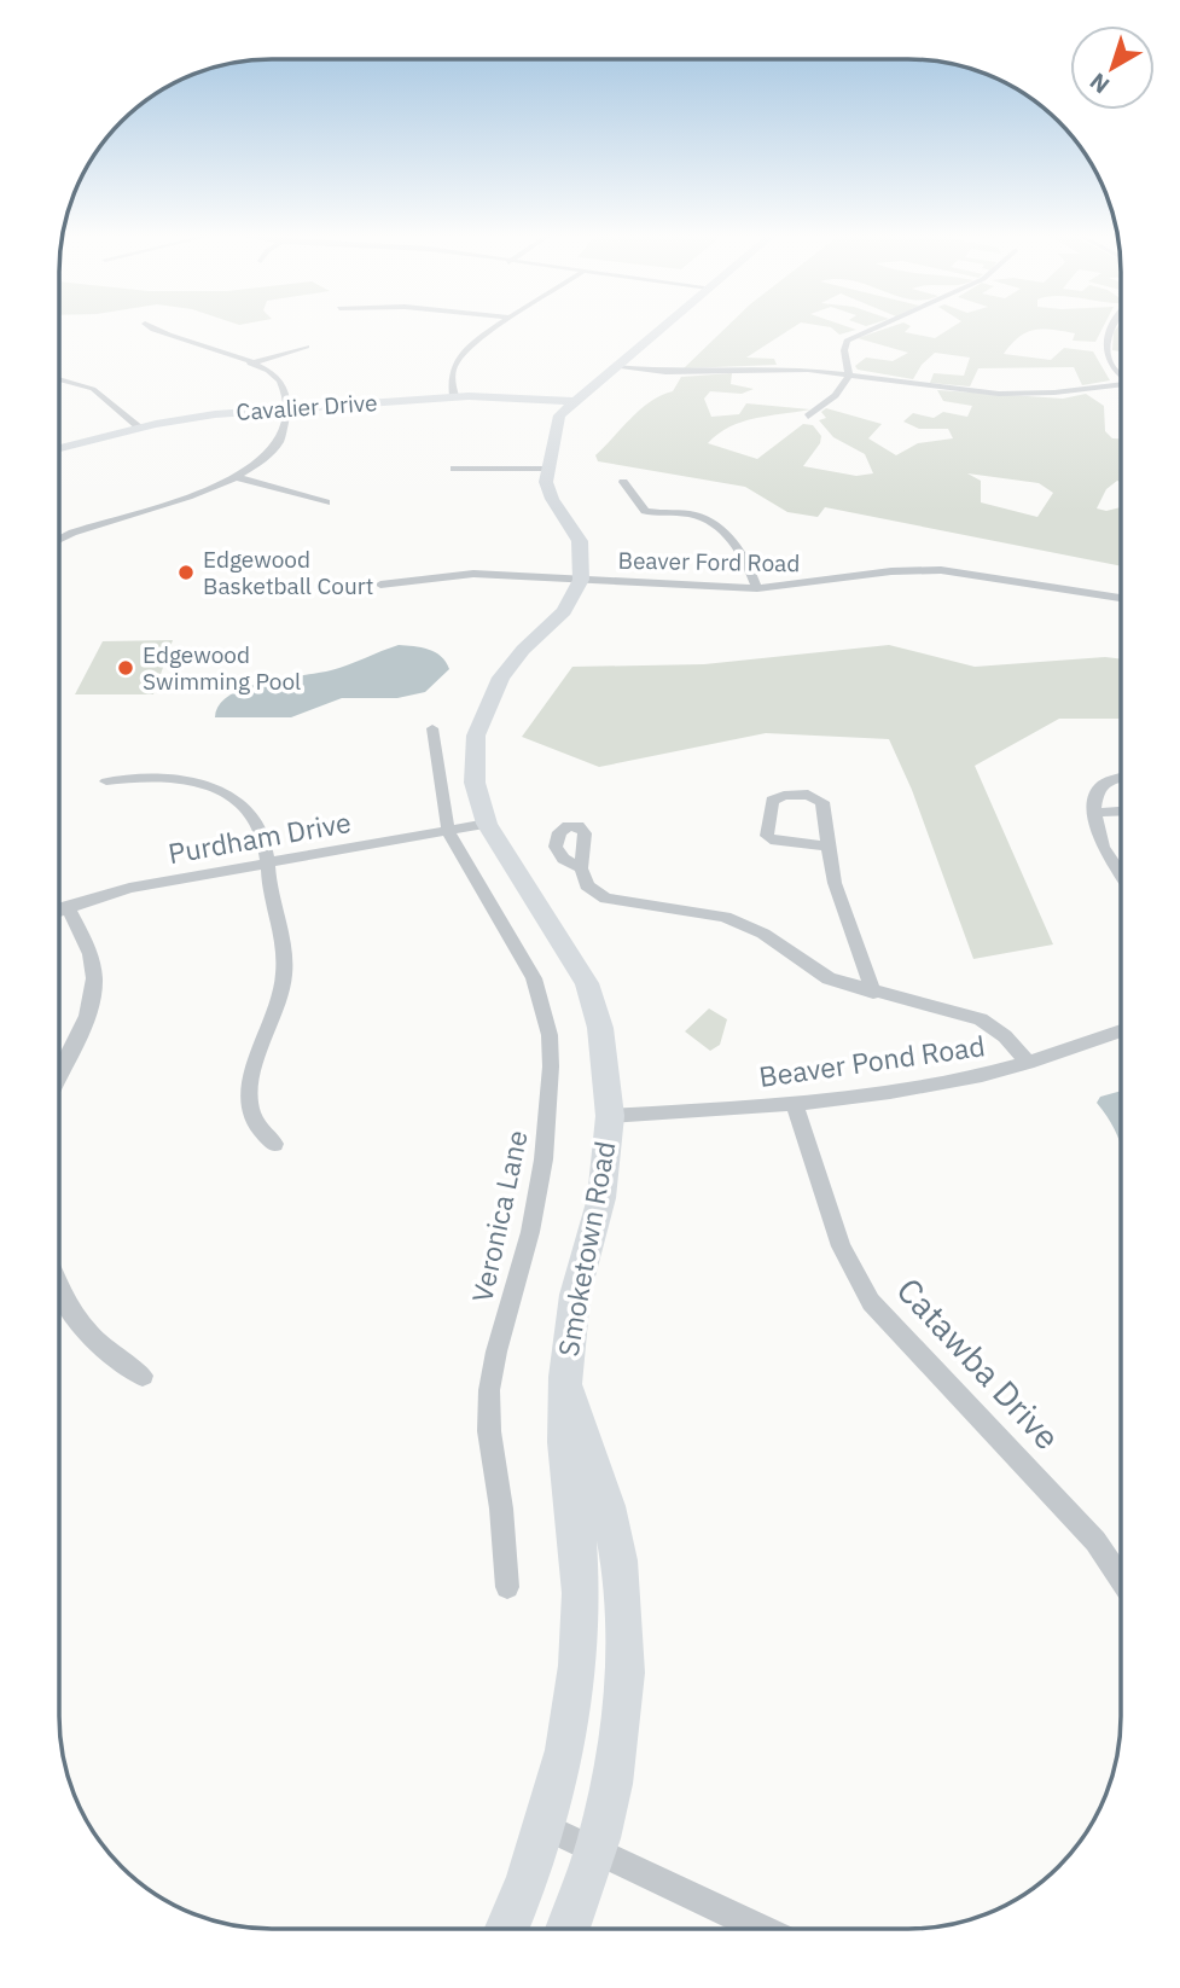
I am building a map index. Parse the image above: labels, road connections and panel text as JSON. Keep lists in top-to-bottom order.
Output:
{
  "streets": {
    "main road": ["Cavalier Drive", "Smoketown Road"],
    "street": [
      "Beaver Ford Road",
      "Purdham Drive",
      "Beaver Pond Road",
      "Veronica Lane",
      "Catawba Drive"
    ]
  },
  "crossings": [
    ["Beaver Ford Road", "Smoketown Road"],
    ["Purdham Drive", "Veronica Lane"],
    ["Purdham Drive", "Smoketown Road"],
    ["Beaver Pond Road", "Smoketown Road"],
    ["Beaver Pond Road", "Catawba Drive"]
  ],
  "places": ["Edgewood Basketball Court", "Edgewood Swimming Pool"],
  "north": "bottom left"
}
